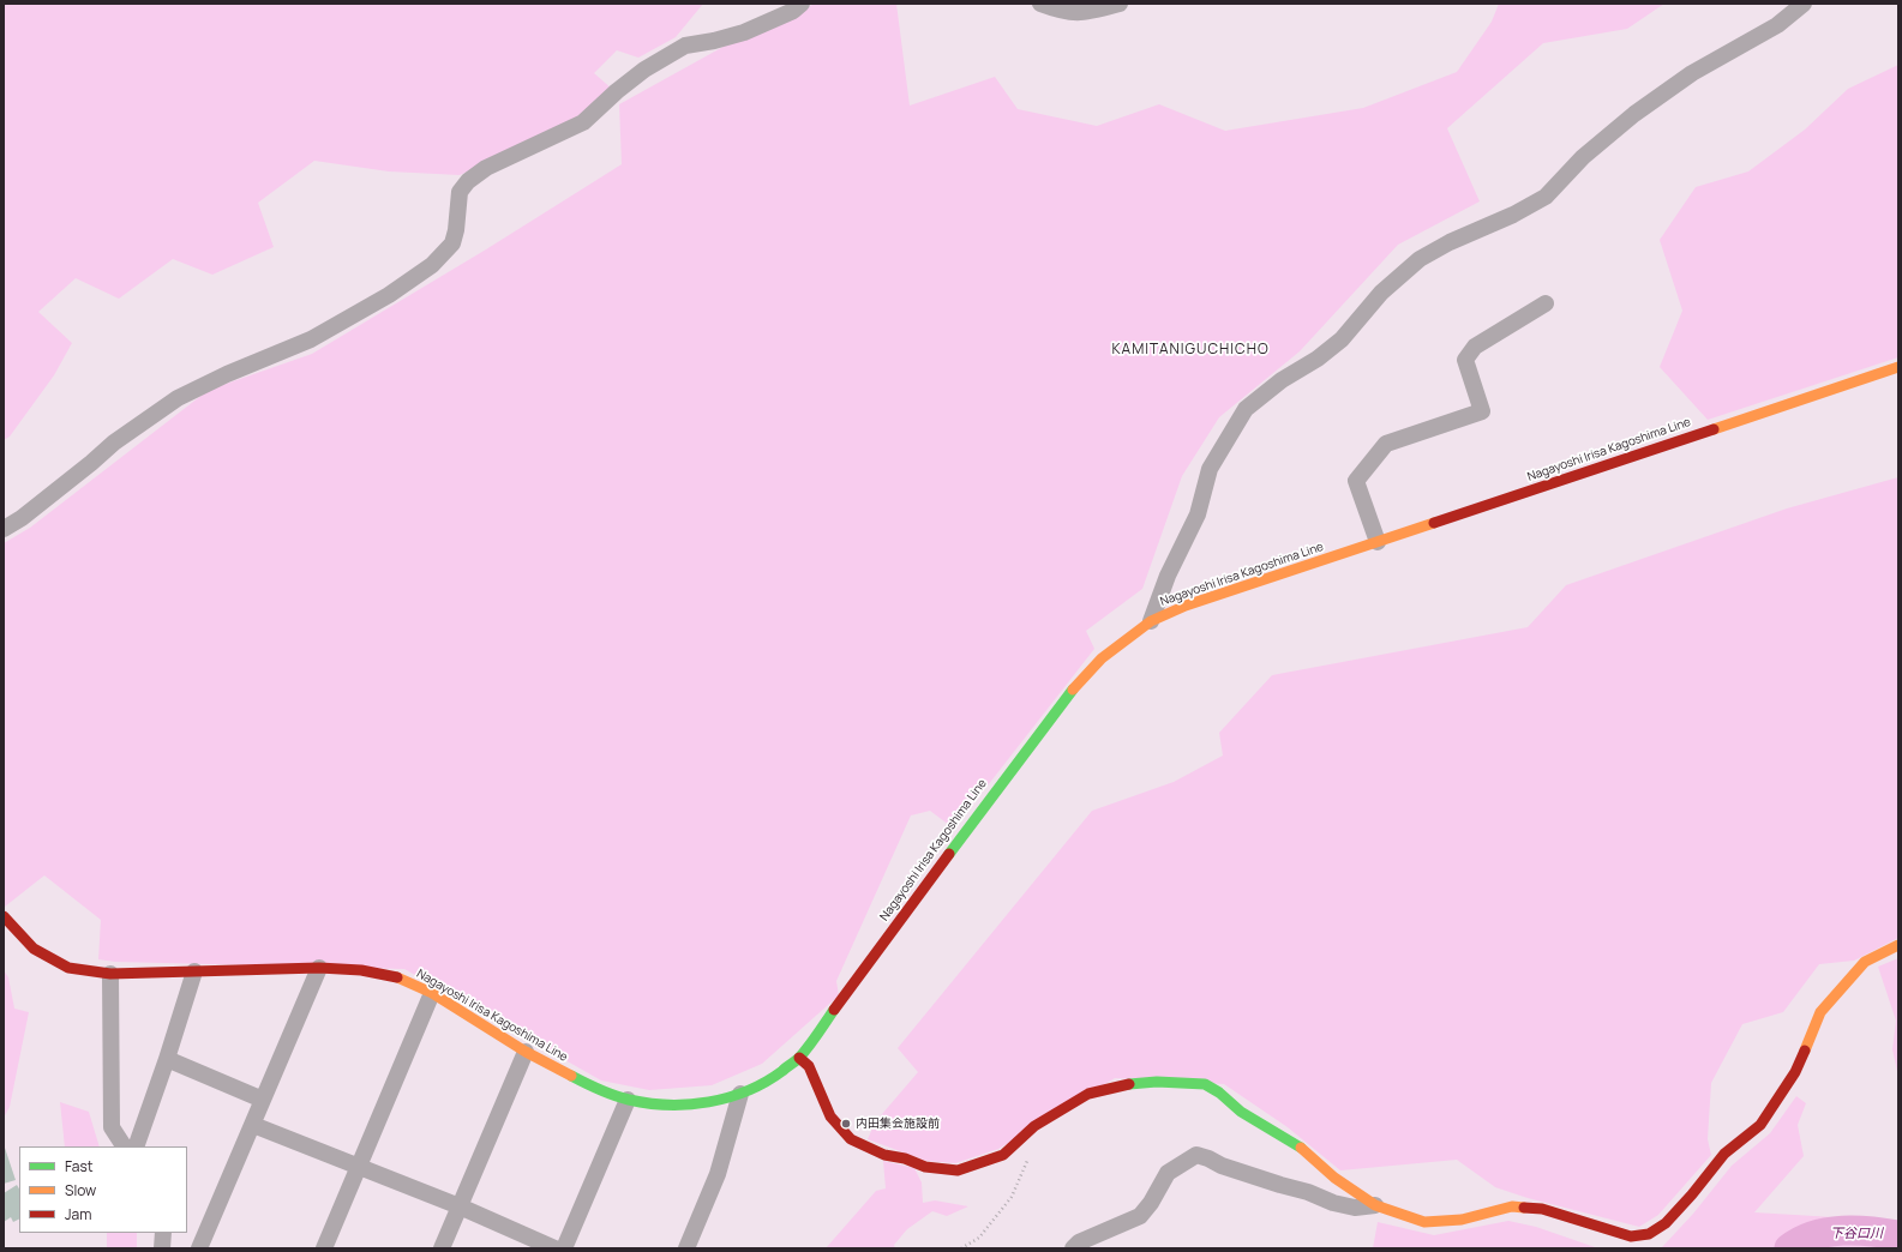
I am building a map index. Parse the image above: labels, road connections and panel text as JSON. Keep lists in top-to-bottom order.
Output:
{
  "streets": {
    "main road": ["Nagayoshi Irisa Kagoshima Line"]
  },
  "districts": ["KAMITANIGUCHICHO"],
  "water": ["下谷口川"],
  "places": ["内田集会施設前"],
  "legend": ["Fast", "Slow", "Jam"]
}
